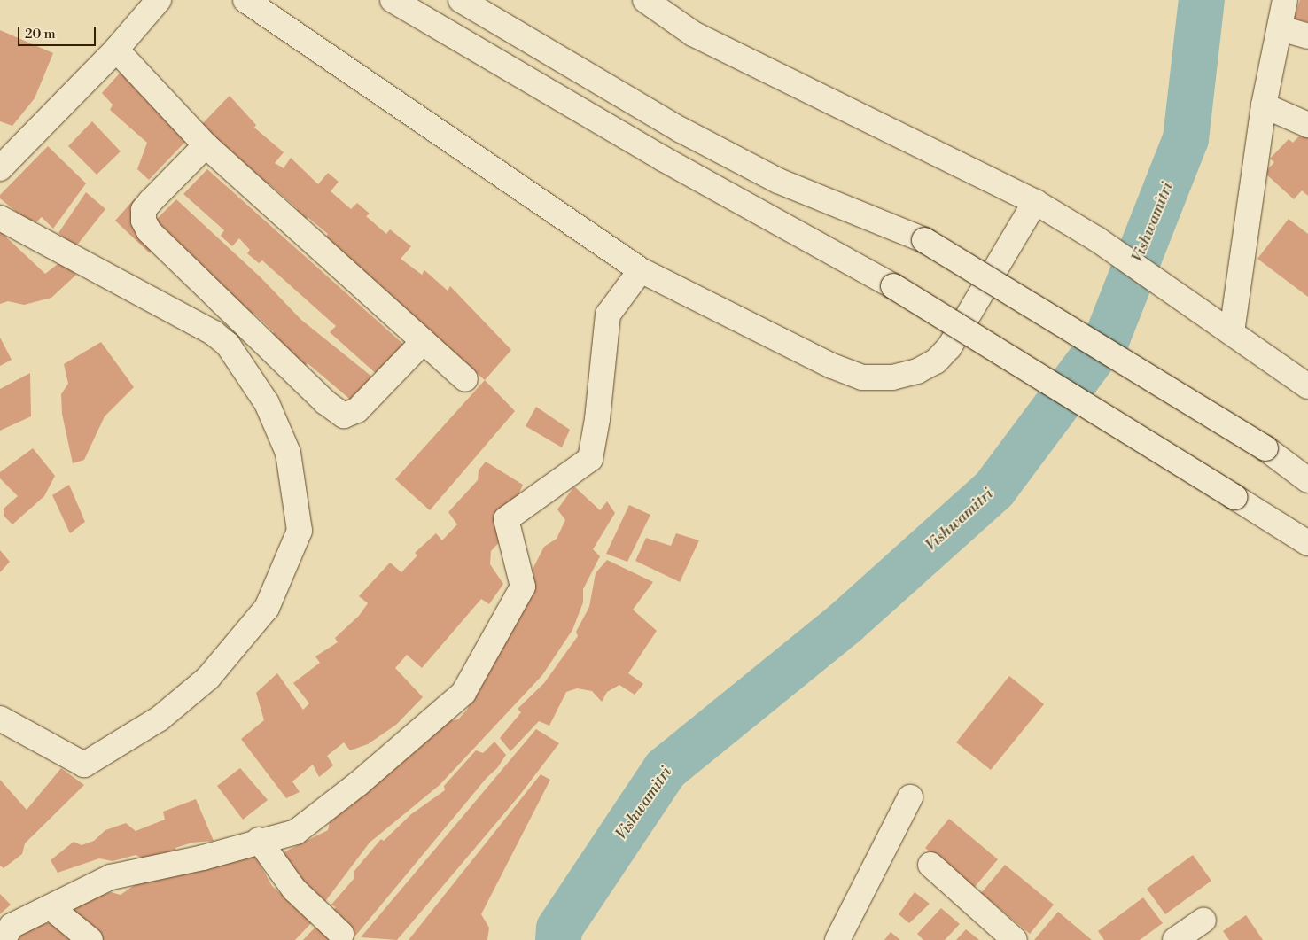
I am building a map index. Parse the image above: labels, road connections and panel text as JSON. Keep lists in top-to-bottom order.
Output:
{
  "water": ["Vishwamitri"],
  "scale_bar": "20 m"
}
